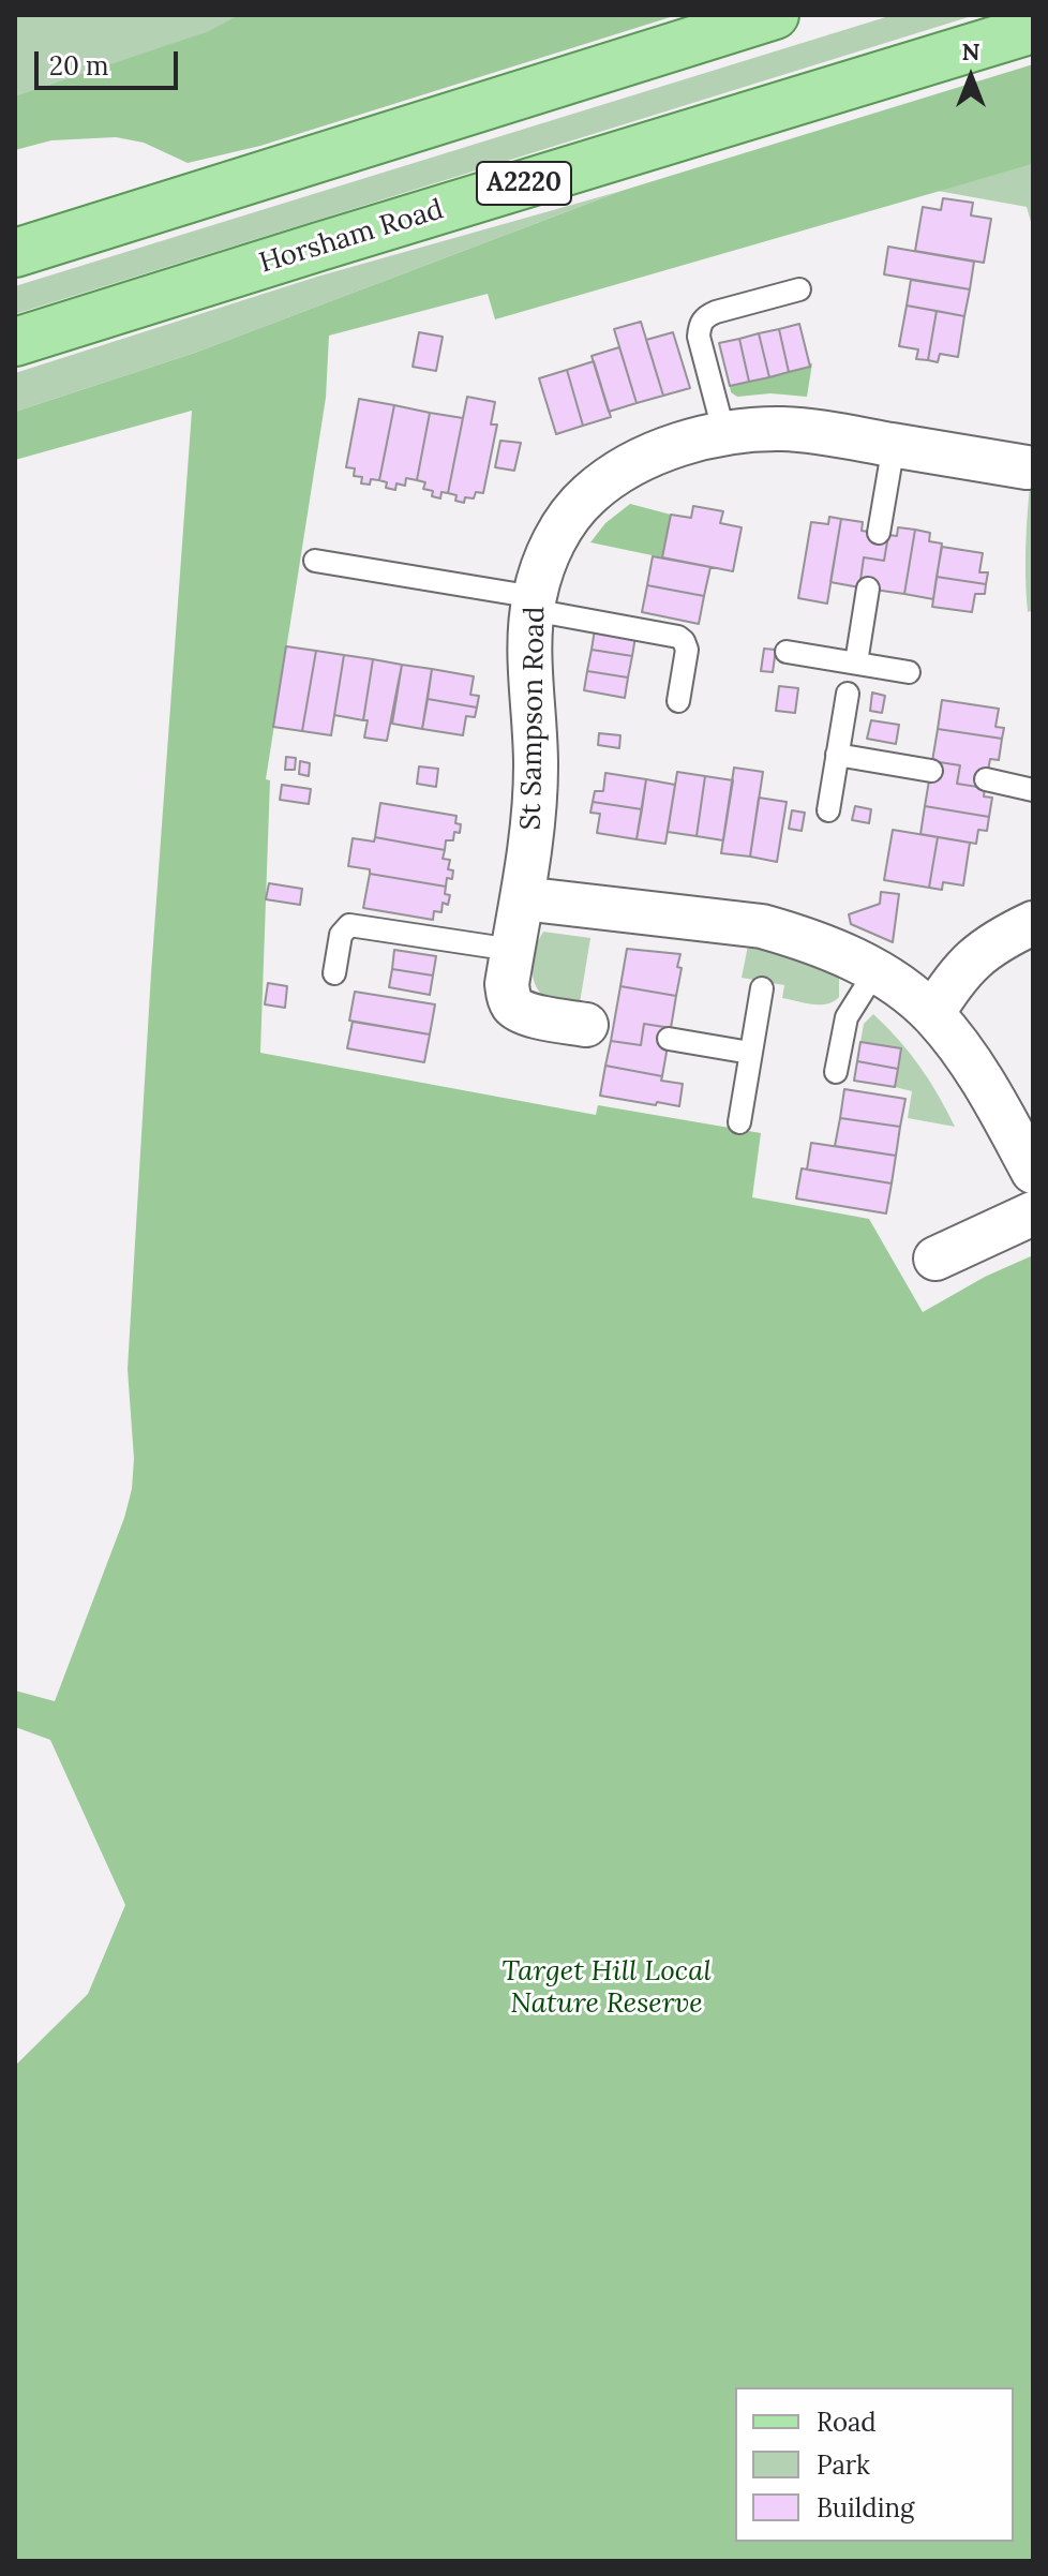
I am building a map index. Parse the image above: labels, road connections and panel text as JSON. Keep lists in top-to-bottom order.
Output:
{
  "streets": {
    "main road": ["A2220", "Horsham Road"],
    "street": ["St Sampson Road"]
  },
  "parks": ["Target Hill Local Nature Reserve"],
  "legend": ["Road", "Park", "Building"],
  "scale_bar": "20 m",
  "north": "top"
}
